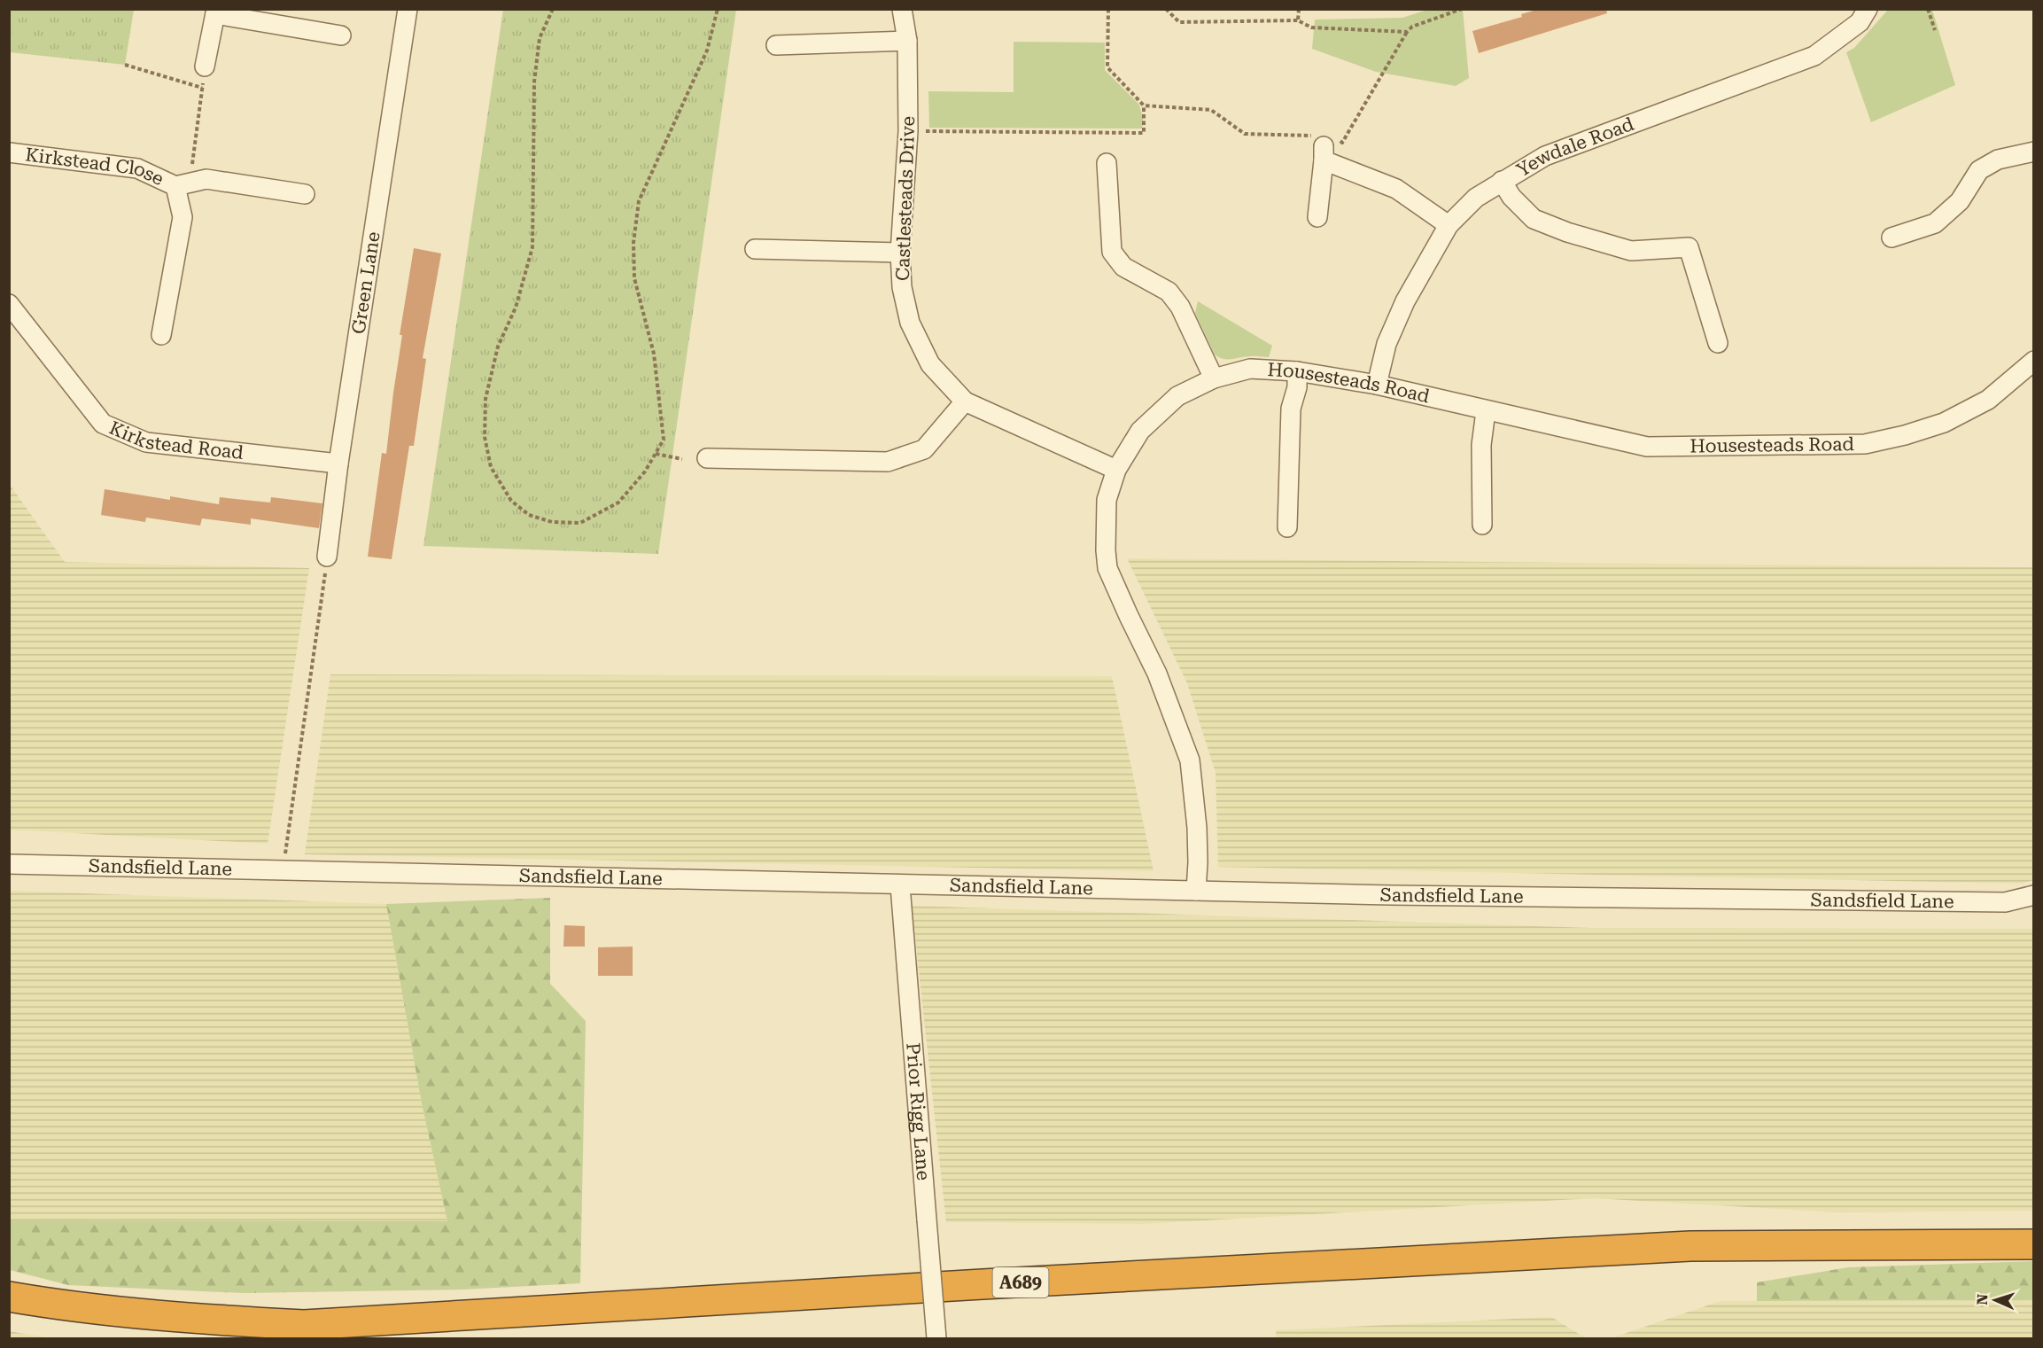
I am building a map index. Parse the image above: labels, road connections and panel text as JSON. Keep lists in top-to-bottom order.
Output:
{
  "streets": {
    "highway": ["A689"],
    "street": [
      "Yewdale Road",
      "Kirkstead Close",
      "Castlesteads Drive",
      "Green Lane",
      "Housesteads Road",
      "Kirkstead Road",
      "Sandsfield Lane",
      "Prior Rigg Lane"
    ]
  },
  "crossings": [
    ["Yewdale Road", "Housesteads Road"],
    ["Castlesteads Drive", "Housesteads Road"],
    ["Green Lane", "Kirkstead Road"],
    ["Housesteads Road", "Sandsfield Lane"],
    ["Sandsfield Lane", "Prior Rigg Lane"]
  ],
  "north": "left"
}
